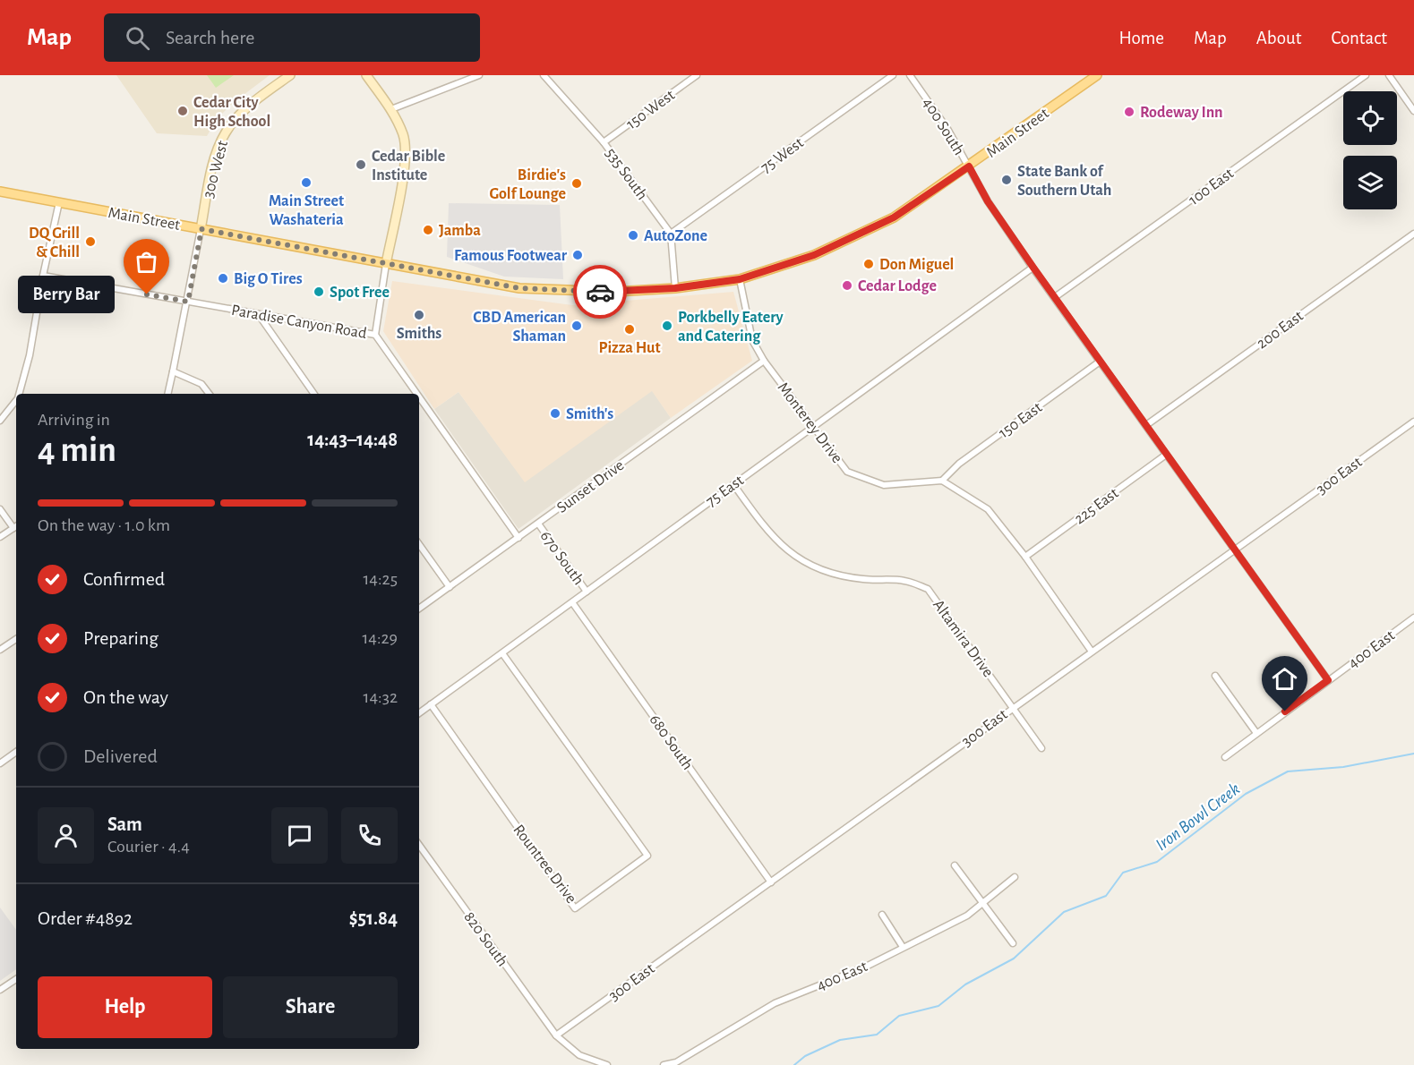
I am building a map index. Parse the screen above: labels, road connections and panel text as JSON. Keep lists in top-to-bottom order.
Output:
{
  "streets": {
    "main road": ["Main Street", "300 West"],
    "street": [
      "150 West",
      "400 South",
      "75 West",
      "535 South",
      "100 East",
      "Paradise Canyon Road",
      "200 East",
      "150 East",
      "Monterey Drive",
      "300 East",
      "Sunset Drive",
      "75 East",
      "225 East",
      "670 South",
      "Altamira Drive",
      "400 East",
      "680 South",
      "Rountree Drive",
      "820 South"
    ]
  },
  "crossings": [
    ["150 West", "535 South"],
    ["400 South", "Main Street"],
    ["400 South", "100 East"],
    ["400 South", "200 East"],
    ["400 South", "150 East"],
    ["400 South", "300 East"],
    ["400 South", "75 East"],
    ["400 South", "225 East"],
    ["400 South", "400 East"],
    ["Main Street", "300 West"],
    ["Main Street", "Monterey Drive"],
    ["75 West", "535 South"],
    ["Paradise Canyon Road", "Sunset Drive"],
    ["150 East", "Monterey Drive"],
    ["Monterey Drive", "Sunset Drive"],
    ["Monterey Drive", "75 East"],
    ["300 East", "Altamira Drive"],
    ["300 East", "680 South"],
    ["300 East", "820 South"],
    ["Sunset Drive", "670 South"],
    ["75 East", "670 South"],
    ["75 East", "Altamira Drive"],
    ["75 East", "680 South"],
    ["75 East", "Rountree Drive"]
  ],
  "water": ["Iron Bowl Creek"],
  "places": [
    "Cedar City High School",
    "Rodeway Inn",
    "Cedar Bible Institute",
    "State Bank of Southern Utah",
    "Main Street Washateria",
    "Birdie's Golf Lounge",
    "Jamba",
    "AutoZone",
    "DQ Grill & Chill",
    "Famous Footwear",
    "Don Miguel",
    "Big O Tires",
    "Cedar Lodge",
    "Spot Free",
    "Berry Bar",
    "Smiths",
    "CBD American Shaman",
    "Porkbelly Eatery and Catering",
    "Pizza Hut",
    "Smith's"
  ],
  "page": {
    "header": "Map",
    "search": "Search here",
    "nav": [
      "Home",
      "Map",
      "About",
      "Contact"
    ],
    "bubble": "Berry Bar",
    "heading": ["4 min", "Arriving in", "14:43–14:48"],
    "panel": [
      "Sam",
      "Courier · 4.4",
      "Order #4892",
      "$51.84"
    ],
    "bar": "On the way · 1.0 km",
    "list": [
      ["Confirmed", "14:25"],
      ["Preparing", "14:29"],
      ["On the way", "14:32"],
      "Delivered"
    ],
    "buttons": ["Help", "Share"]
  }
}
